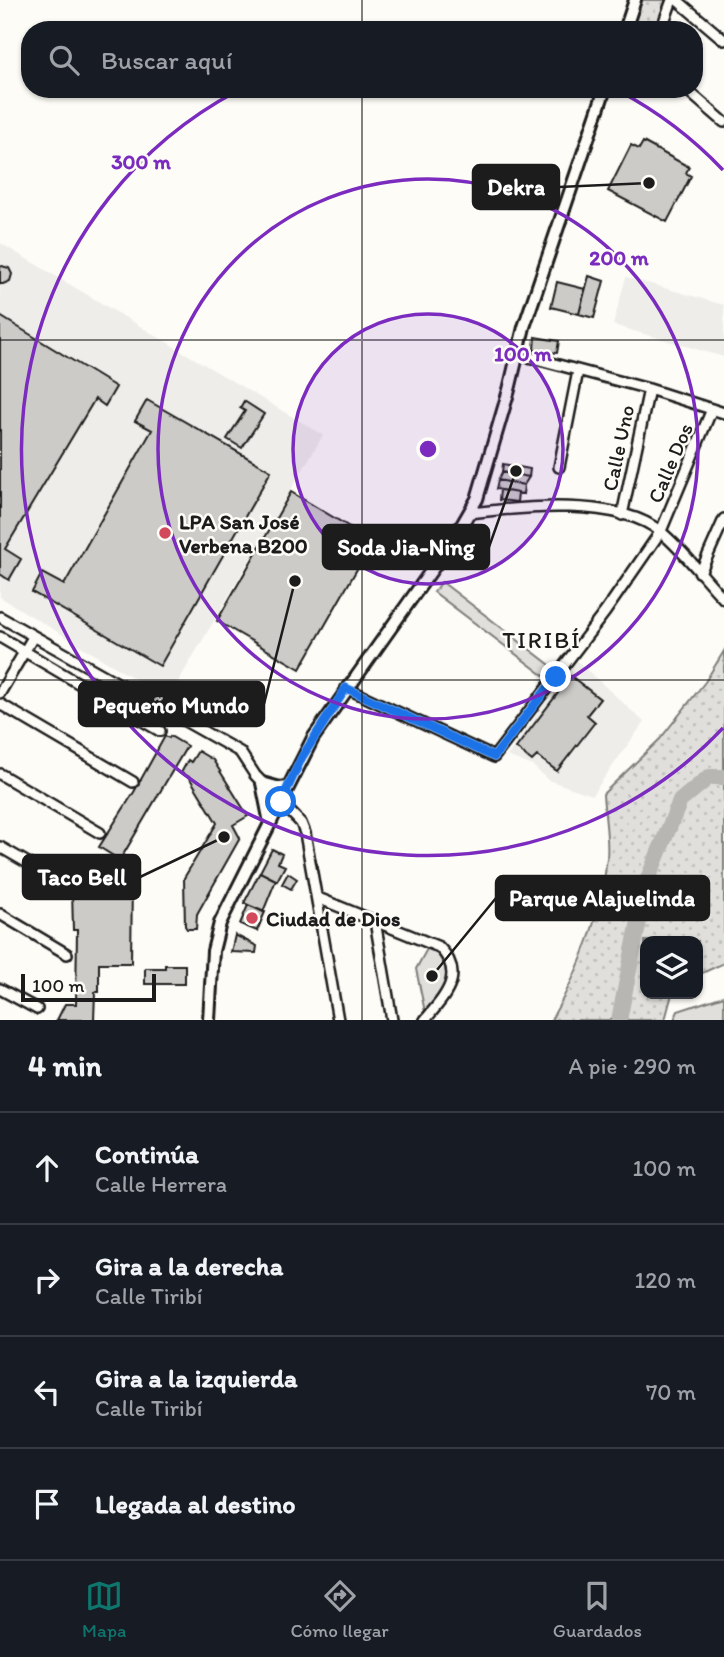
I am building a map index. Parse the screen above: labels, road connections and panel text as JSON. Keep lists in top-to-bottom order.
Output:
{
  "streets": {
    "street": ["Calle Uno", "Calle Dos"]
  },
  "districts": ["TIRIBÍ"],
  "places": [
    "Dekra",
    "Soda Jia-Ning",
    "LPA San José Verbena B200",
    "Pequeño Mundo",
    "Taco Bell",
    "Ciudad de Dios",
    "Parque Alajuelinda"
  ],
  "scale_bar": "100 m",
  "page": {
    "search": "Buscar aquí",
    "scale": "100 m",
    "heading": ["4 min", "A pie · 290 m"],
    "list": [
      ["Continúa", "Calle Herrera", "100 m"],
      ["Gira a la derecha", "Calle Tiribí", "120 m"],
      ["Gira a la izquierda", "Calle Tiribí", "70 m"],
      "Llegada al destino"
    ],
    "nav": ["Mapa", "Cómo llegar", "Guardados"]
  },
  "rings": ["300 m", "200 m", "100 m"]
}
